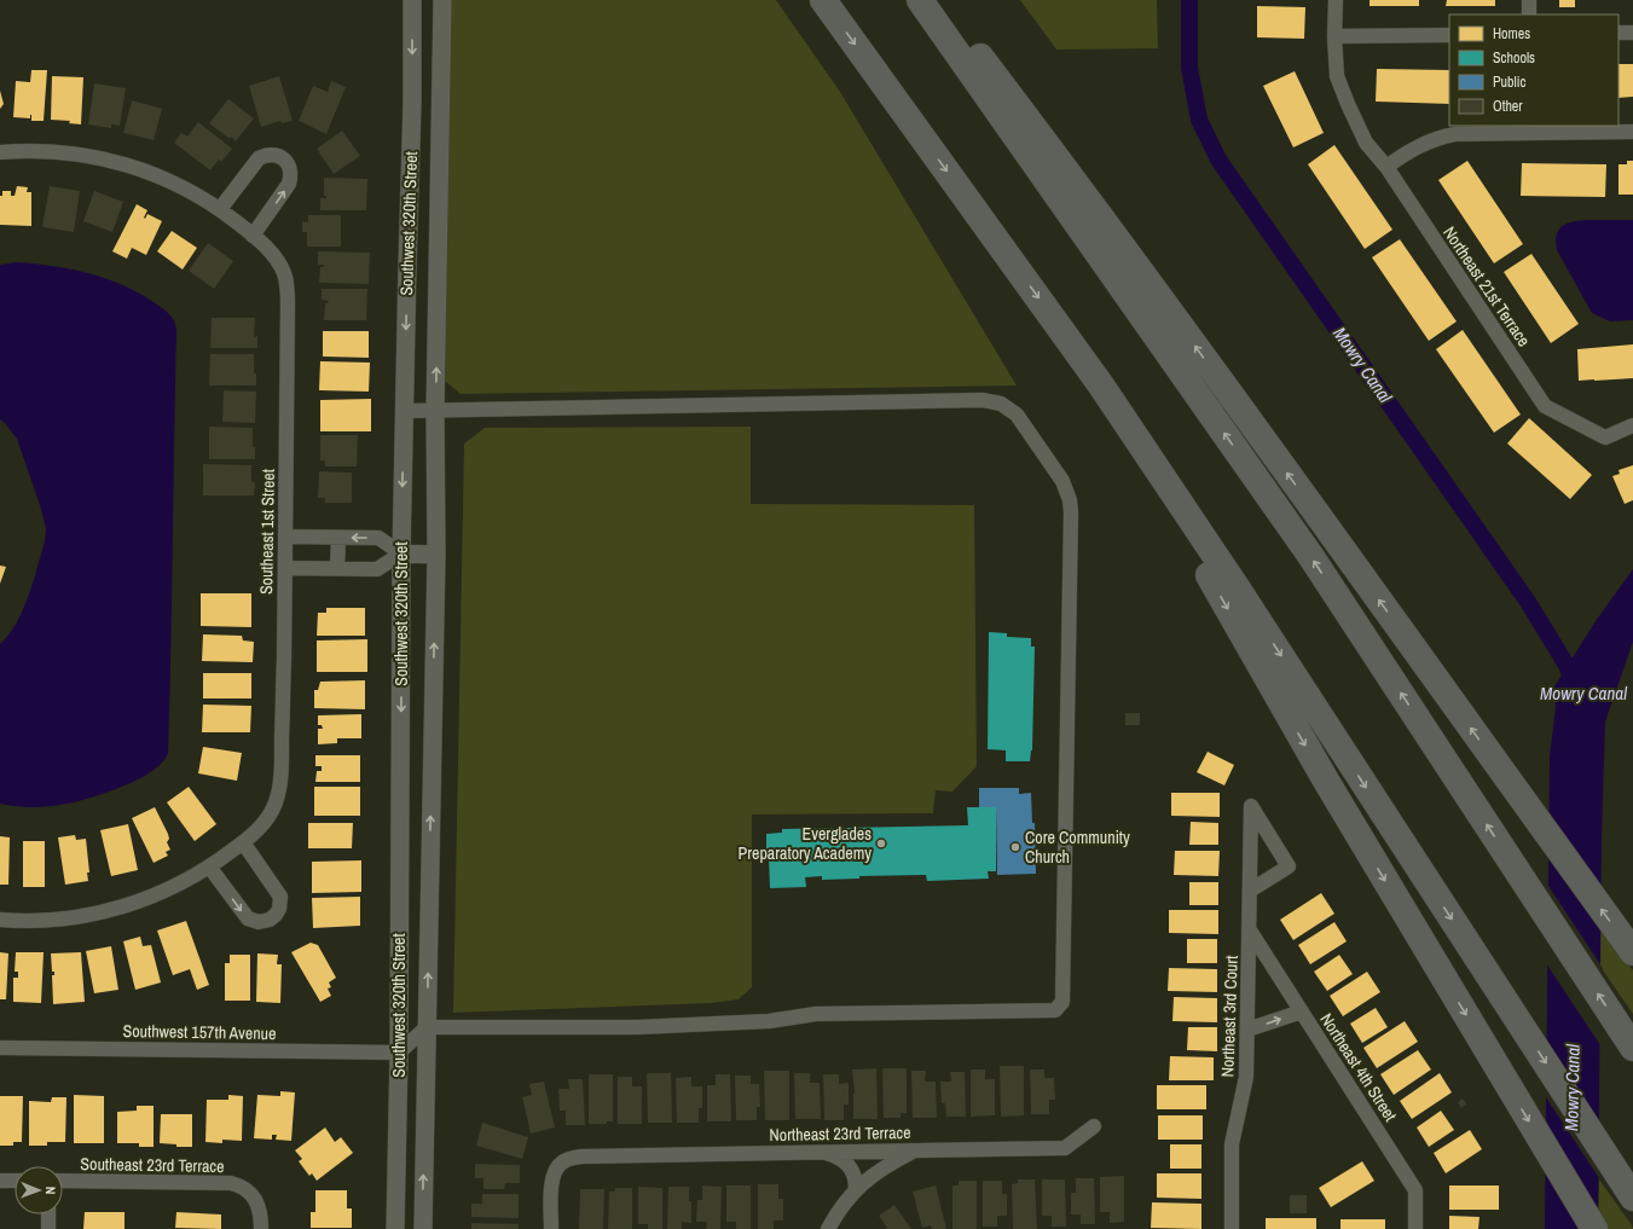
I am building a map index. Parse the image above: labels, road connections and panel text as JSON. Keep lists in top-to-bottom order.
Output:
{
  "streets": {
    "street": [
      "Southwest 320th Street",
      "Northeast 21st Terrace",
      "Southeast 1st Street",
      "Northeast 3rd Court",
      "Southwest 157th Avenue",
      "Northeast 4th Street",
      "Northeast 23rd Terrace",
      "Southeast 23rd Terrace"
    ]
  },
  "crossings": [
    ["Southwest 320th Street", "Southwest 157th Avenue"],
    ["Northeast 3rd Court", "Northeast 4th Street"]
  ],
  "water": ["Mowry Canal"],
  "places": ["Everglades Preparatory Academy", "Core Community Church"],
  "legend": [
    "Homes",
    "Schools",
    "Public",
    "Other"
  ],
  "north": "right"
}
